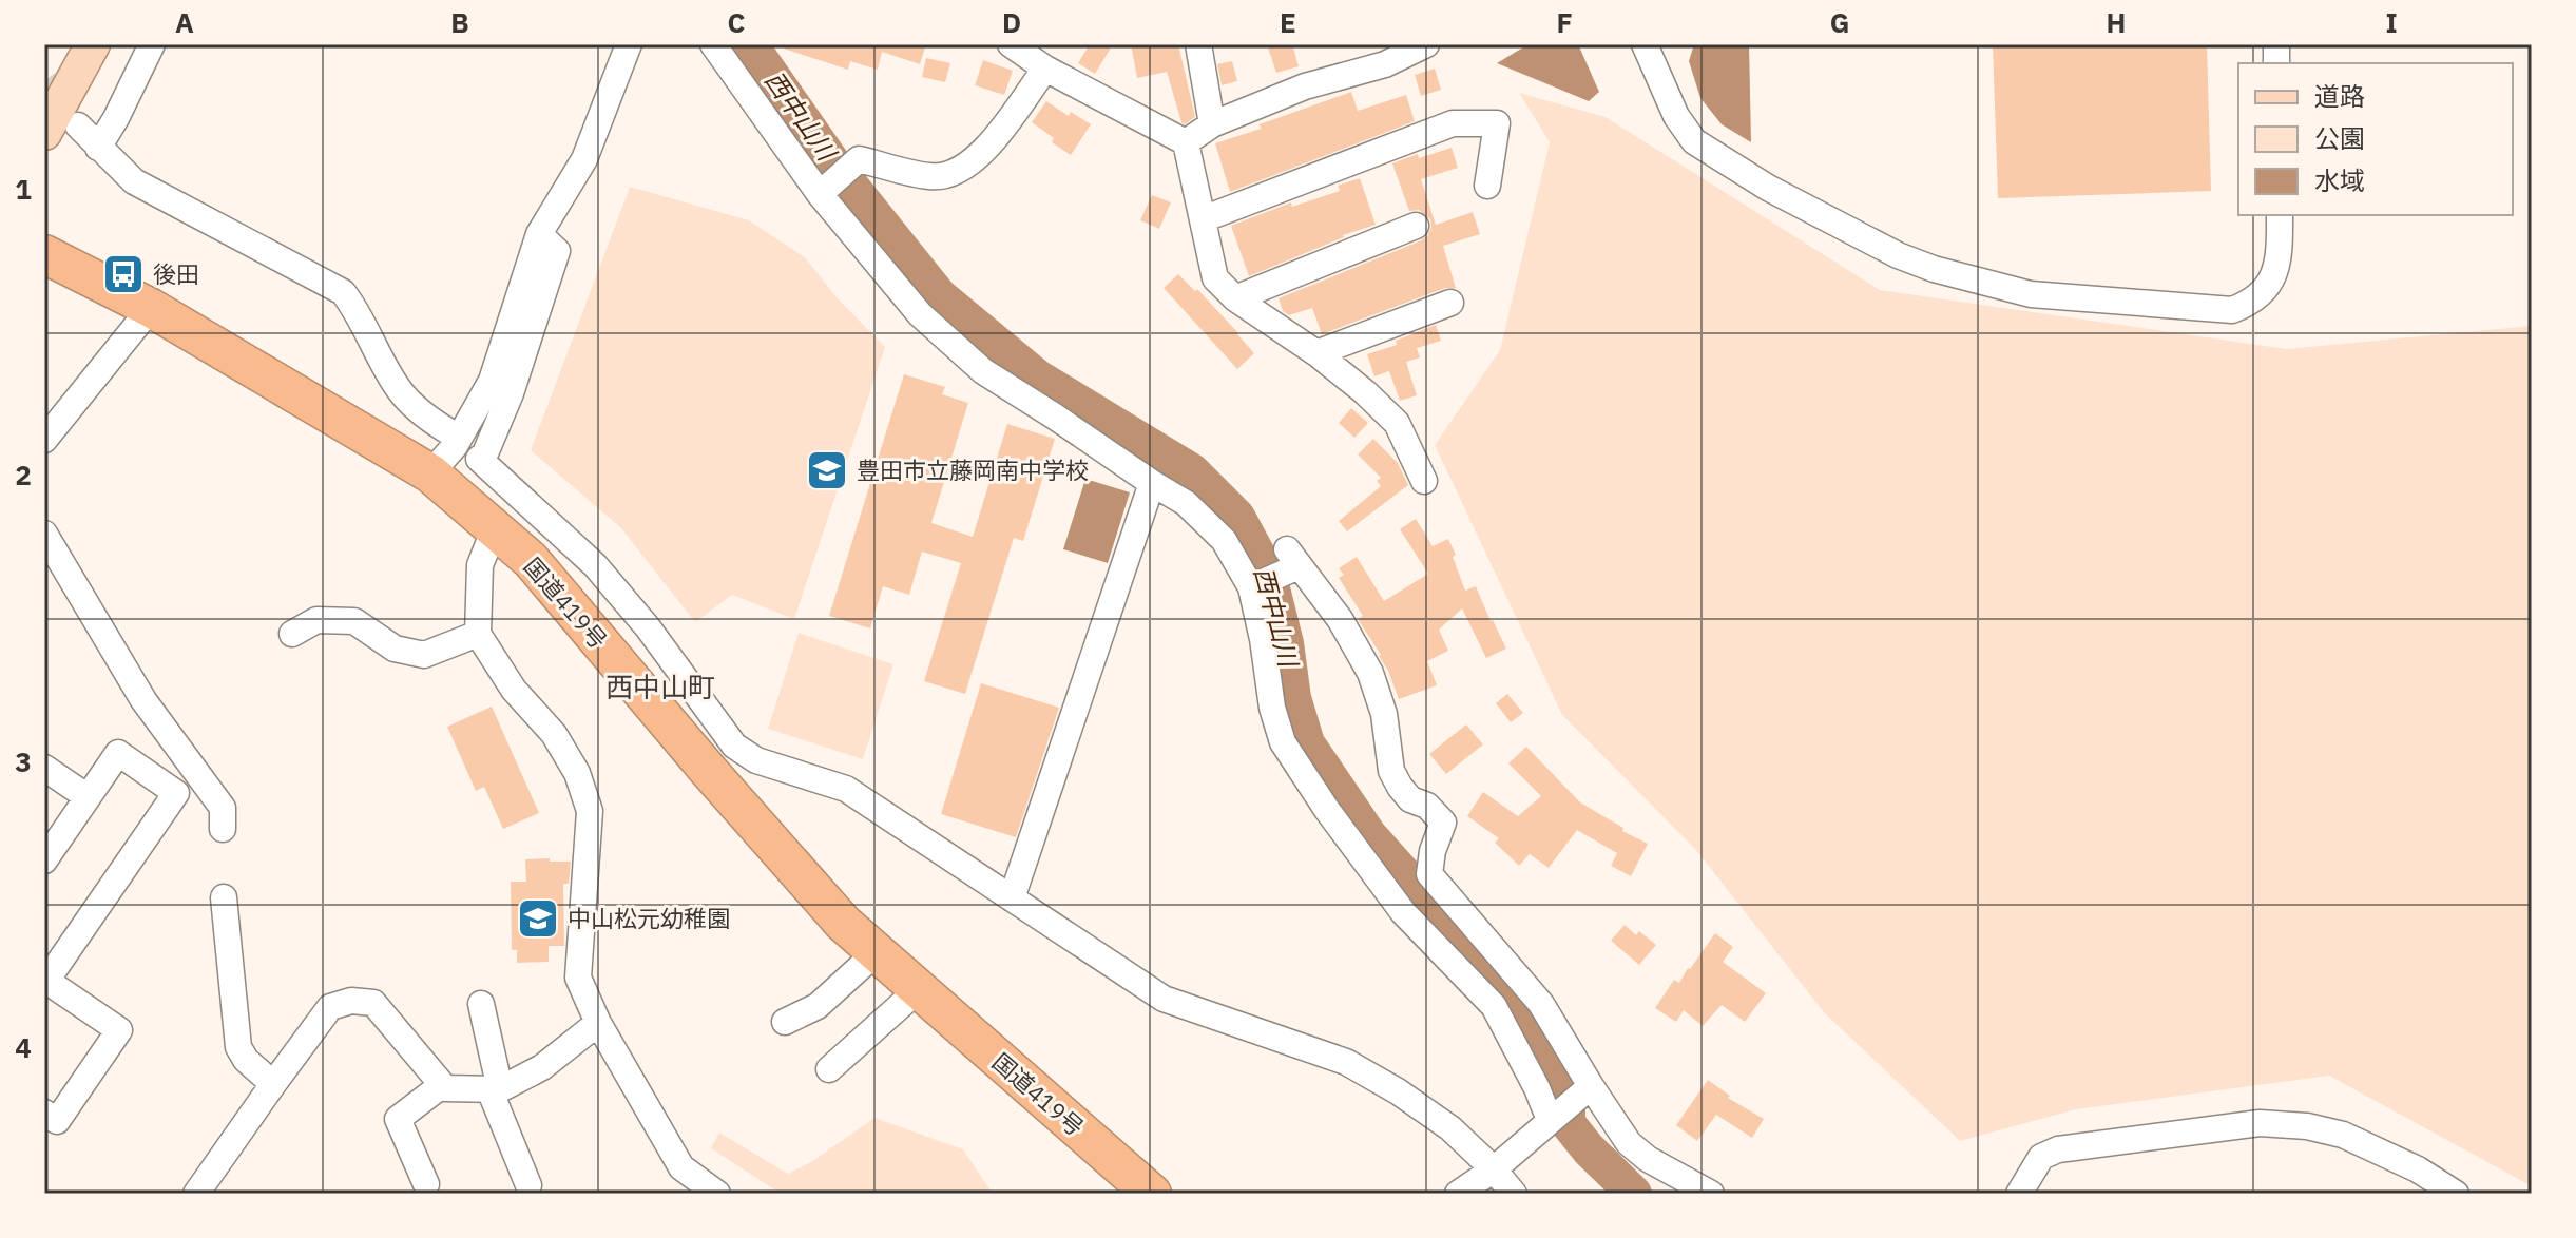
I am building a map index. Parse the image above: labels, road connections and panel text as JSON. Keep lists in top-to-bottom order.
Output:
{
  "streets": {
    "highway": ["国道419号"]
  },
  "districts": ["西中山町"],
  "water": ["西中山川"],
  "places": {
    "bus stop": ["後田"],
    "school or university": ["豊田市立藤岡南中学校", "中山松元幼稚園"]
  },
  "legend": ["道路", "公園", "水域"],
  "grid": {
    "columns": [
      "A",
      "B",
      "C",
      "D",
      "E",
      "F",
      "G",
      "H",
      "I"
    ],
    "rows": [
      "1",
      "2",
      "3",
      "4"
    ]
  }
}
